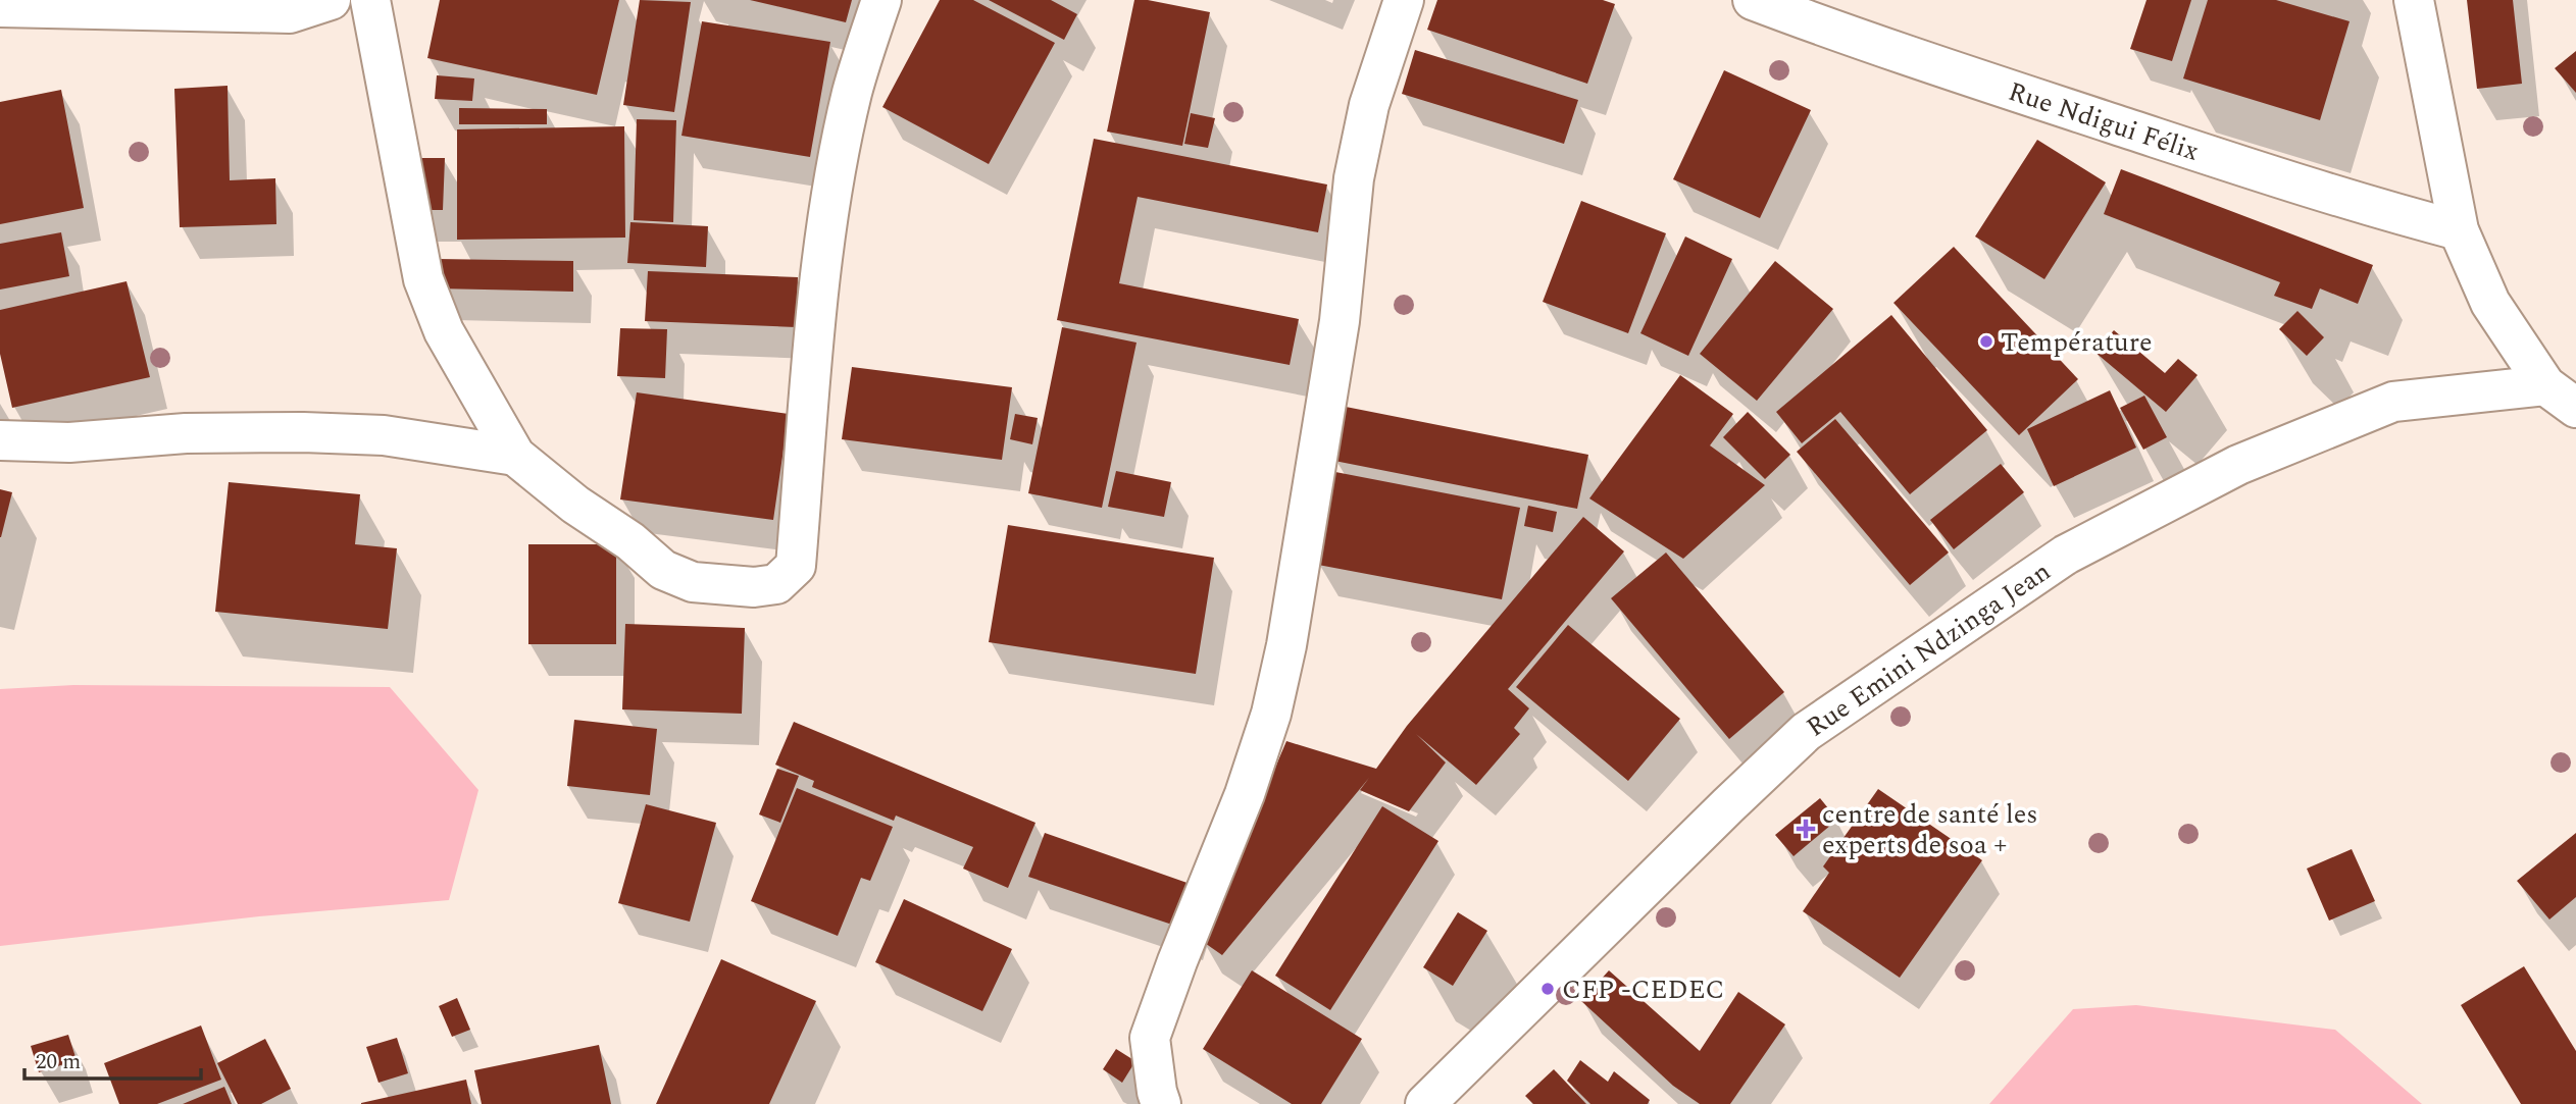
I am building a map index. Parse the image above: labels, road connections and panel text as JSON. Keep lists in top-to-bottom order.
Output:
{
  "streets": {
    "street": ["Rue Ndigui Félix", "Rue Emini Ndzinga Jean"]
  },
  "places": {
    "other": ["Température", "CFP -CEDEC"],
    "health": ["centre de santé les experts de soa +"]
  },
  "scale_bar": "20 m"
}
